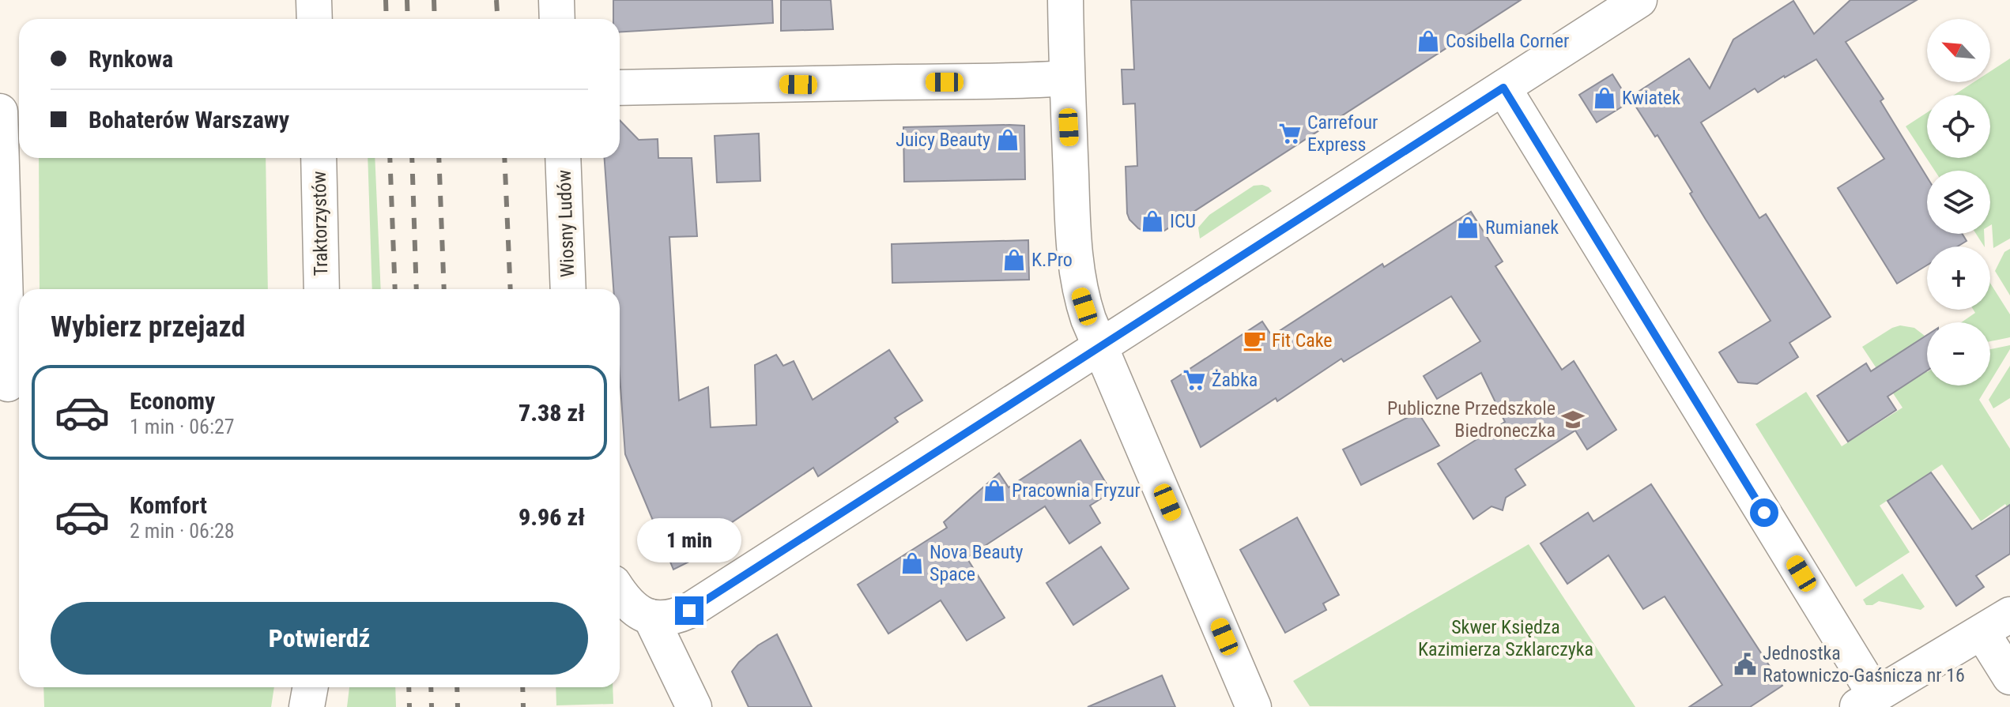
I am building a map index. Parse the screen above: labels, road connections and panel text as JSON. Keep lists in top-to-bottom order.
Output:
{
  "streets": {
    "street": ["Traktorzystów", "Wiosny Ludów"]
  },
  "parks": ["Skwer Księdza Kazimierza Szklarczyka"],
  "places": {
    "shop": [
      "Cosibella Corner",
      "Kwiatek",
      "Juicy Beauty",
      "ICU",
      "Rumianek",
      "K.Pro",
      "Pracownia Fryzur",
      "Nova Beauty Space"
    ],
    "supermarket": ["Carrefour Express", "Żabka"],
    "cafe": ["Fit Cake"],
    "school or university": ["Publiczne Przedszkole Biedroneczka"],
    "public building": ["Jednostka Ratowniczo-Gaśnicza nr 16"]
  },
  "north": "top left",
  "page": {
    "map_buttons": ["+", "−"],
    "banner": ["Rynkowa", "Bohaterów Warszawy"],
    "heading": "Wybierz przejazd",
    "list": [
      {
        "name": "Economy",
        "note": "1 min · 06:27",
        "value": "7.38 zł"
      },
      {
        "name": "Komfort",
        "note": "2 min · 06:28",
        "value": "9.96 zł"
      }
    ],
    "bubble": "1 min",
    "buttons": "Potwierdź"
  }
}
